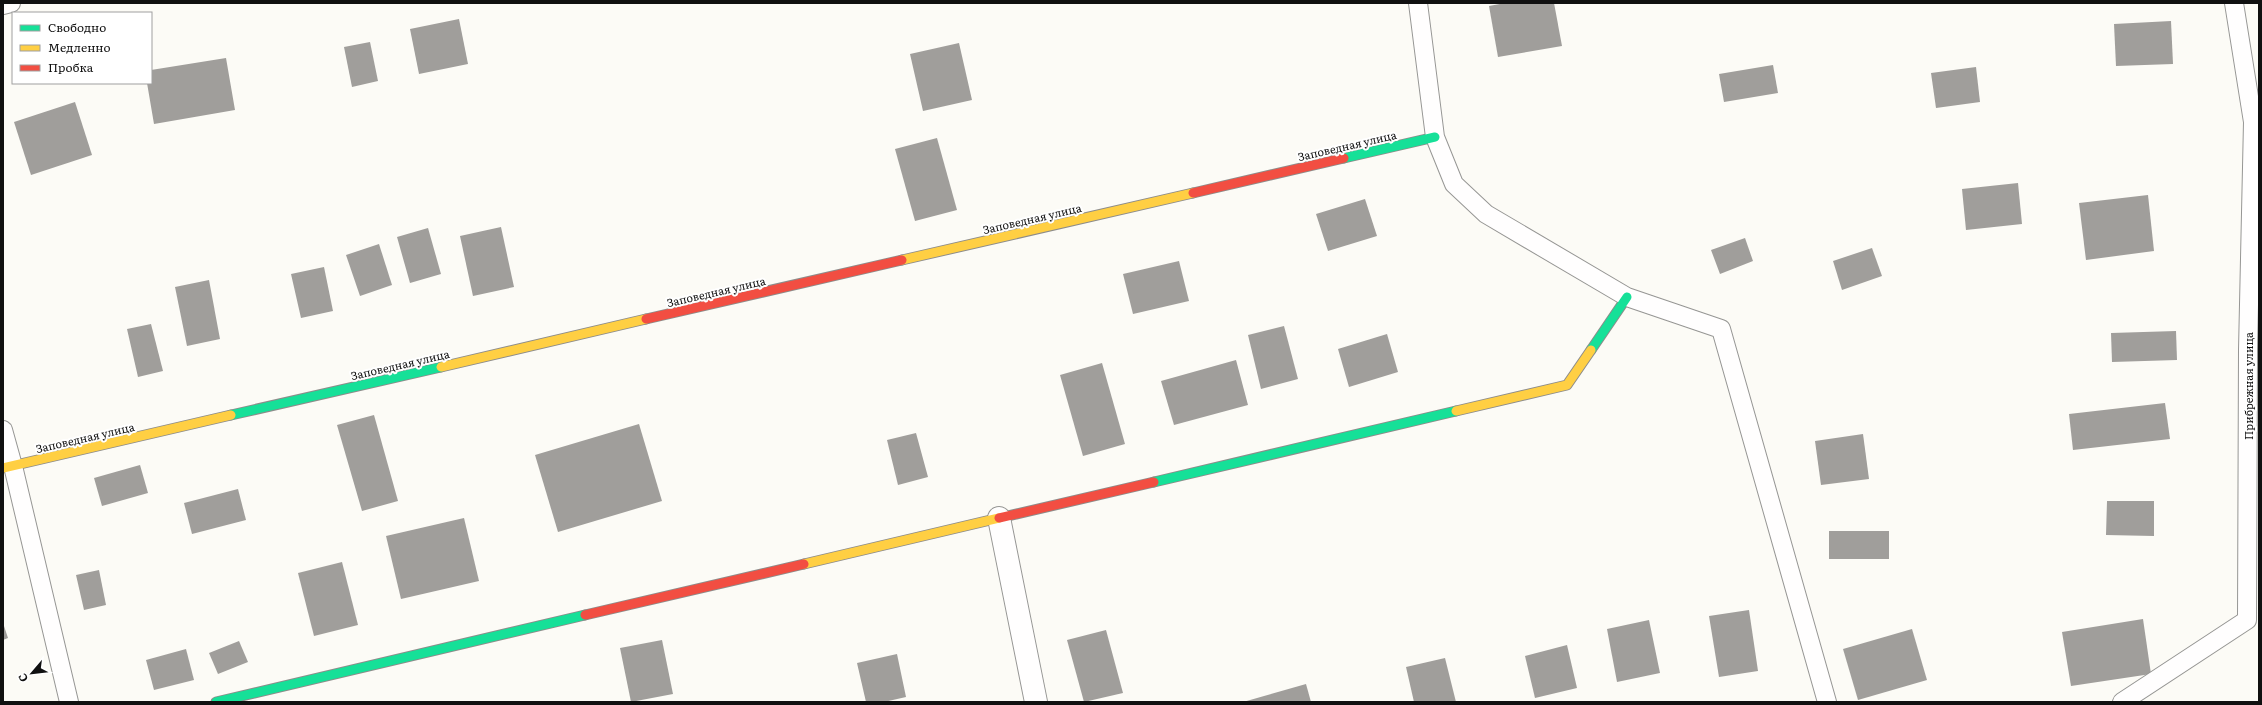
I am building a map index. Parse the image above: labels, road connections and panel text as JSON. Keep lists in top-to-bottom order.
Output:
{
  "streets": {
    "street": ["Заповедная улица"],
    "lane": ["Прибрежная улица"]
  },
  "legend": ["Свободно", "Медленно", "Пробка"],
  "north": "bottom left"
}
